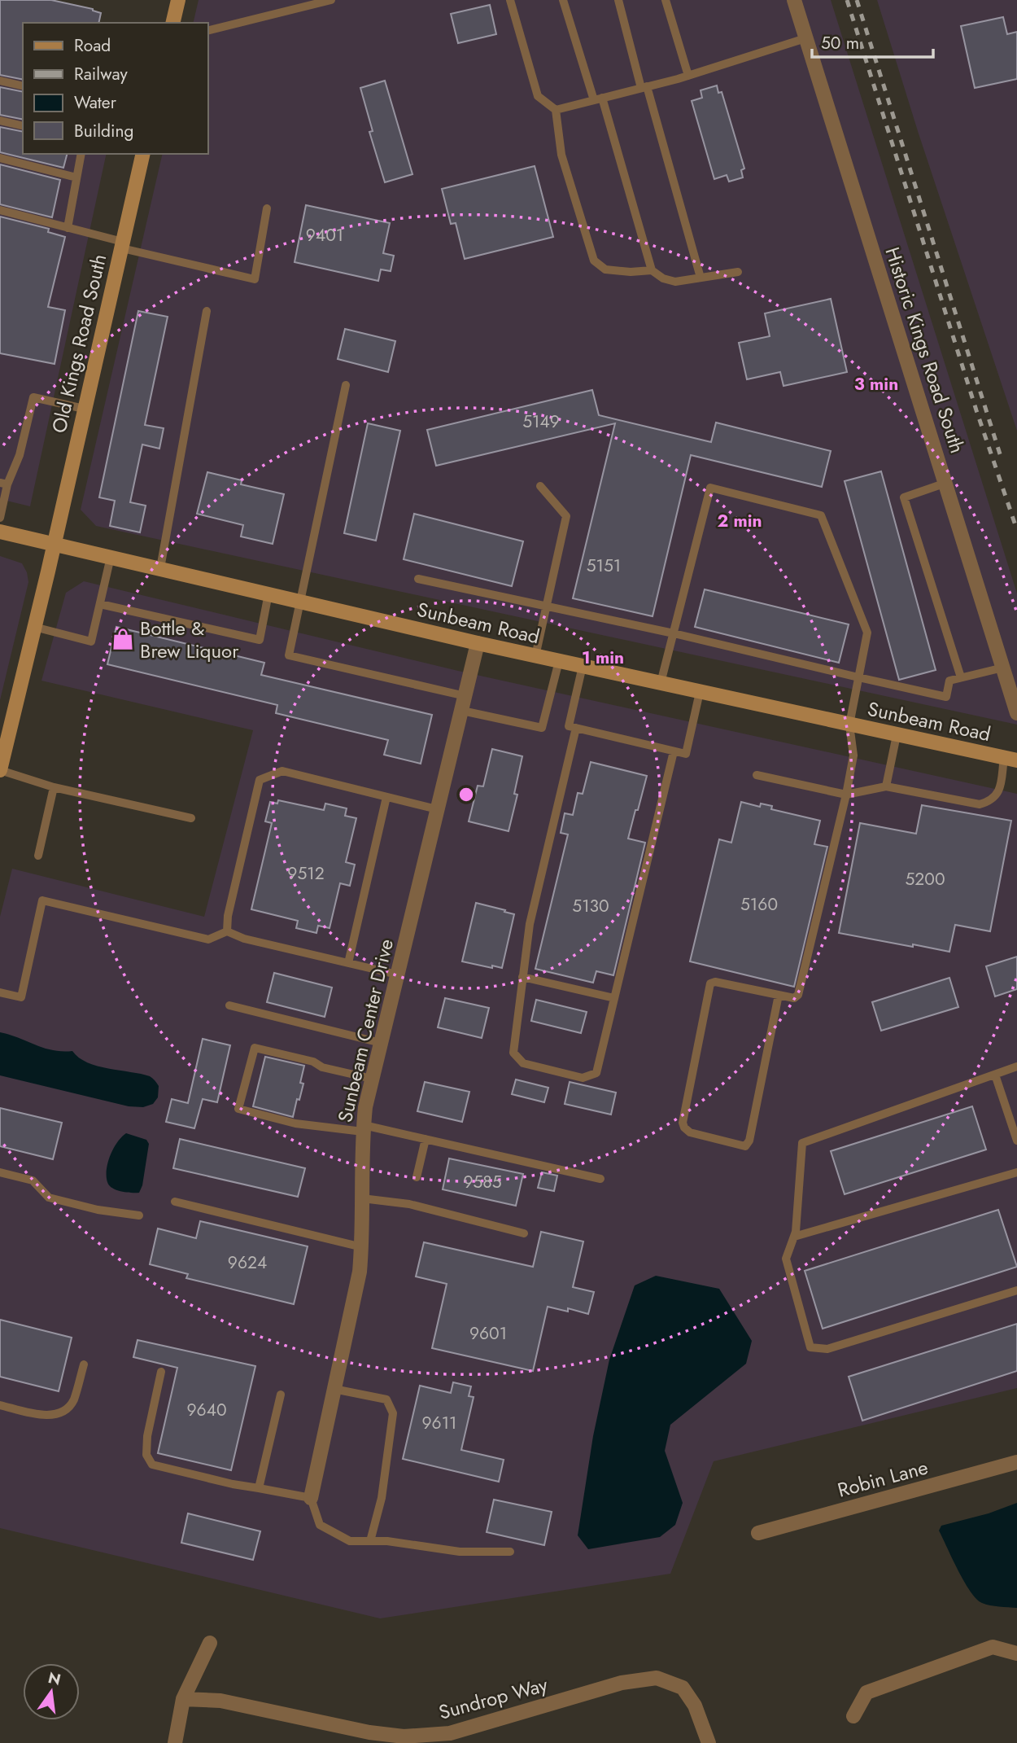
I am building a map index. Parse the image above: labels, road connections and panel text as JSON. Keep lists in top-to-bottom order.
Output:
{
  "streets": {
    "street": [
      "Old Kings Road South",
      "Historic Kings Road South",
      "Sunbeam Road",
      "Sunbeam Center Drive",
      "Robin Lane",
      "Sundrop Way"
    ]
  },
  "crossings": [
    ["Old Kings Road South", "Sunbeam Road"],
    ["Sunbeam Road", "Sunbeam Center Drive"]
  ],
  "places": {
    "shop": ["Bottle & Brew Liquor"]
  },
  "house_numbers": [
    "9401",
    "5149",
    "5151",
    "9512",
    "5200",
    "5160",
    "5130",
    "9585",
    "9624",
    "9601",
    "9640",
    "9611"
  ],
  "legend": [
    "Road",
    "Railway",
    "Water",
    "Building"
  ],
  "scale_bar": "50 m",
  "north": "top",
  "rings": ["3 min", "2 min", "1 min"]
}
